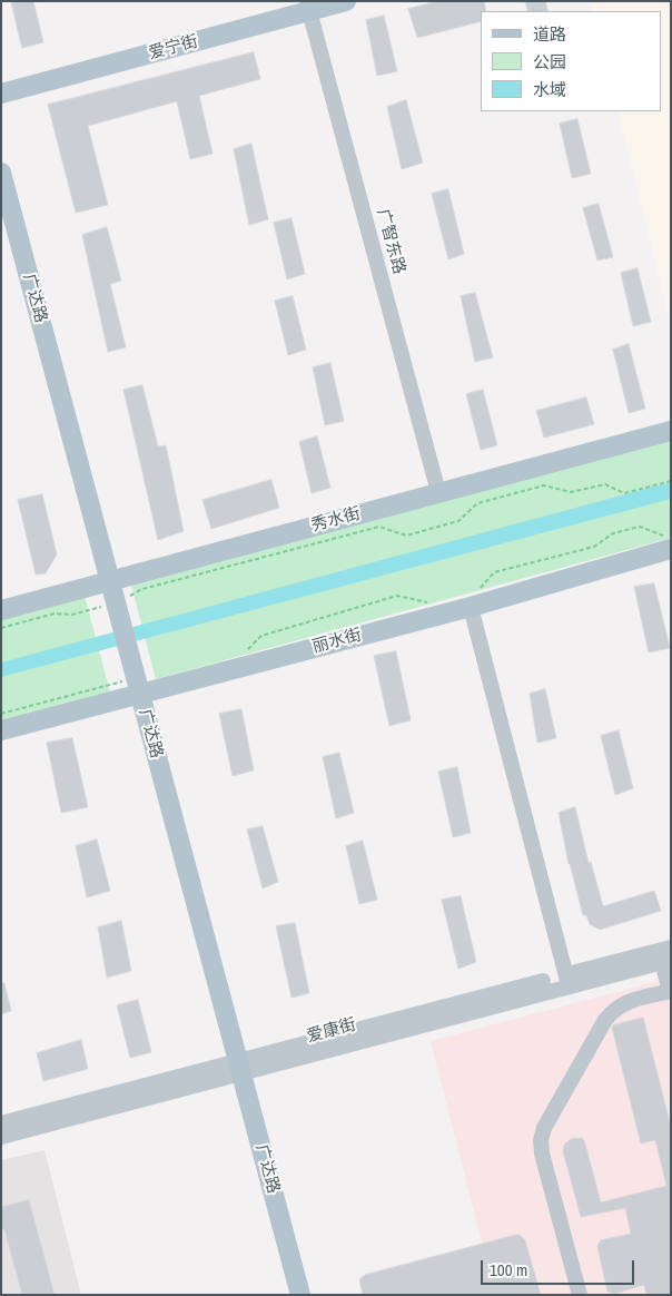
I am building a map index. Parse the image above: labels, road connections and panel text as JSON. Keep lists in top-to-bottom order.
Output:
{
  "streets": {
    "main road": [
      "爱宁街",
      "广达路",
      "秀水街",
      "丽水街"
    ],
    "street": ["广智东路", "爱康街"]
  },
  "crossings": [
    ["爱宁街", "广智东路"],
    ["广智东路", "秀水街"],
    ["广达路", "秀水街"],
    ["广达路", "丽水街"],
    ["广达路", "爱康街"]
  ],
  "legend": ["道路", "公园", "水域"],
  "scale_bar": "100 m"
}
